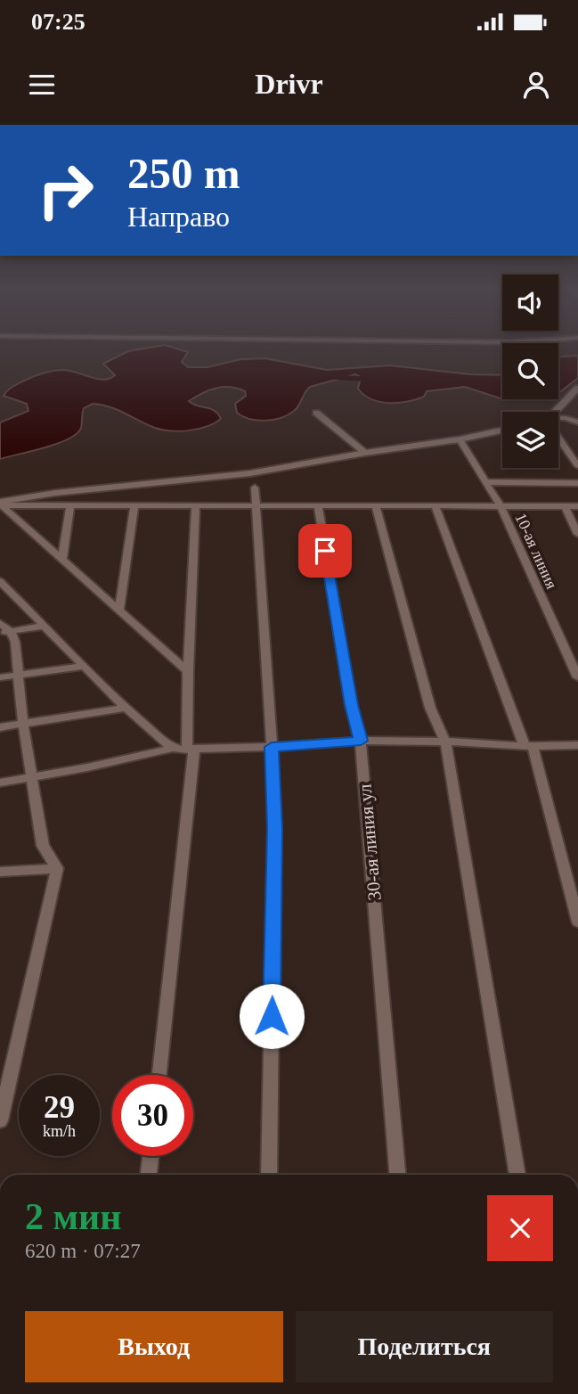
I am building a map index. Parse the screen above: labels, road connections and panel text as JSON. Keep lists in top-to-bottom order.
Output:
{
  "streets": {
    "street": ["10-ая линия", "30-ая линия ул"]
  },
  "page": {
    "status": "07:25",
    "header": "Drivr",
    "turn": ["250 m", "Направо"],
    "speed": "29 km/h",
    "limit": "30",
    "heading": ["2 мин", "620 m · 07:27"],
    "buttons": ["Выход", "Поделиться"]
  }
}
